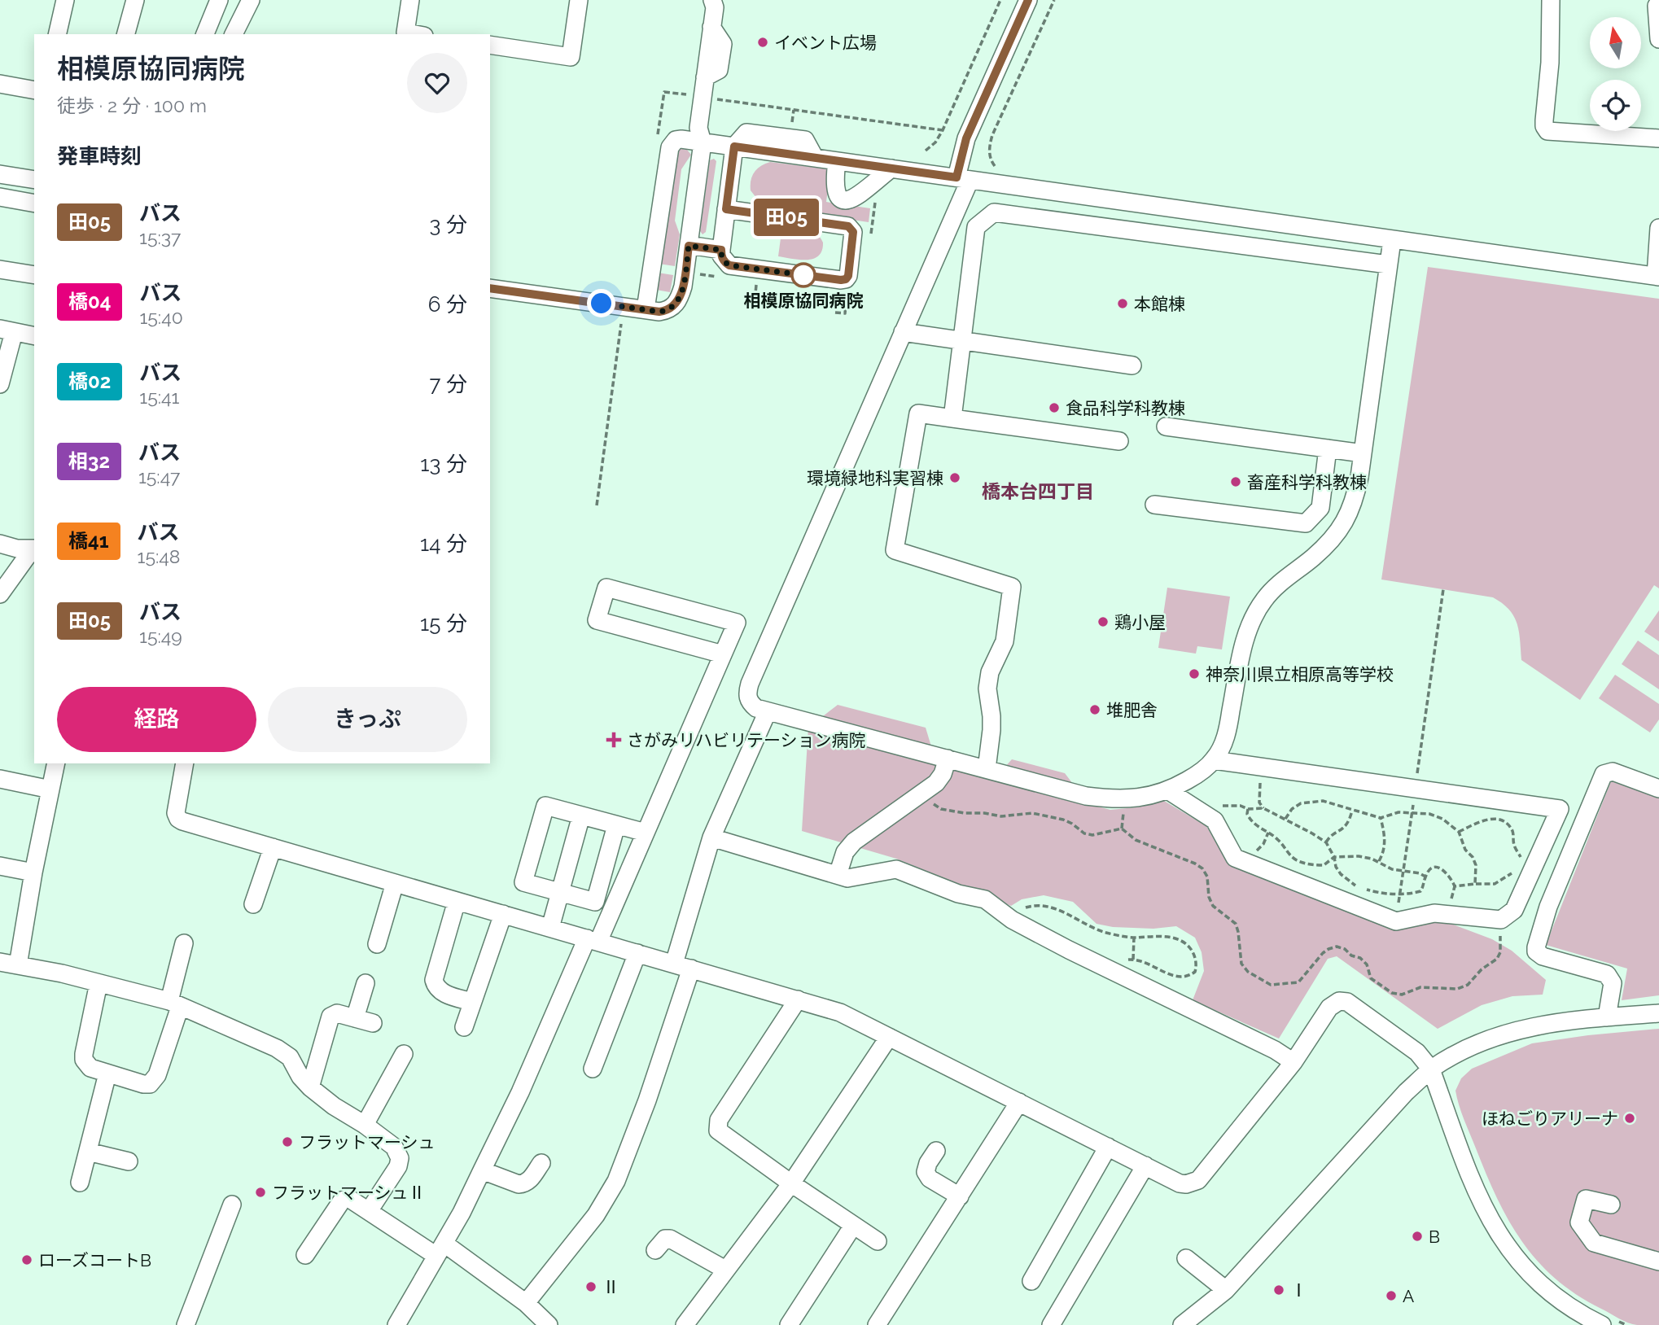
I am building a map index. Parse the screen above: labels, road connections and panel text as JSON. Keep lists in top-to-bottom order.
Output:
{
  "districts": ["橋本台四丁目"],
  "places": {
    "other": [
      "イベント広場",
      "相模原協同病院",
      "本館棟",
      "食品科学科教棟",
      "環境緑地科実習棟",
      "畜産科学科教棟",
      "鶏小屋",
      "神奈川県立相原高等学校",
      "堆肥舎",
      "ほねごりアリーナ",
      "フラットマーシュ",
      "フラットマーシュⅡ",
      "B",
      "ローズコートB",
      "Ⅱ",
      "Ⅰ",
      "A"
    ],
    "health": ["さがみリハビリテーション病院"]
  },
  "lines": ["bus line 田05"],
  "north": "top",
  "page": {
    "on_map": "田05",
    "heading": [
      ["相模原協同病院", "徒歩 · 2 分 · 100 m"],
      "発車時刻"
    ],
    "list": [
      {
        "mark": "田05",
        "name": "バス",
        "note": "15:37",
        "value": "3 分"
      },
      {
        "mark": "橋04",
        "name": "バス",
        "note": "15:40",
        "value": "6 分"
      },
      {
        "mark": "橋02",
        "name": "バス",
        "note": "15:41",
        "value": "7 分"
      },
      {
        "mark": "相32",
        "name": "バス",
        "note": "15:47",
        "value": "13 分"
      },
      {
        "mark": "橋41",
        "name": "バス",
        "note": "15:48",
        "value": "14 分"
      },
      {
        "mark": "田05",
        "name": "バス",
        "note": "15:49",
        "value": "15 分"
      }
    ],
    "buttons": ["経路", "きっぷ"]
  }
}
